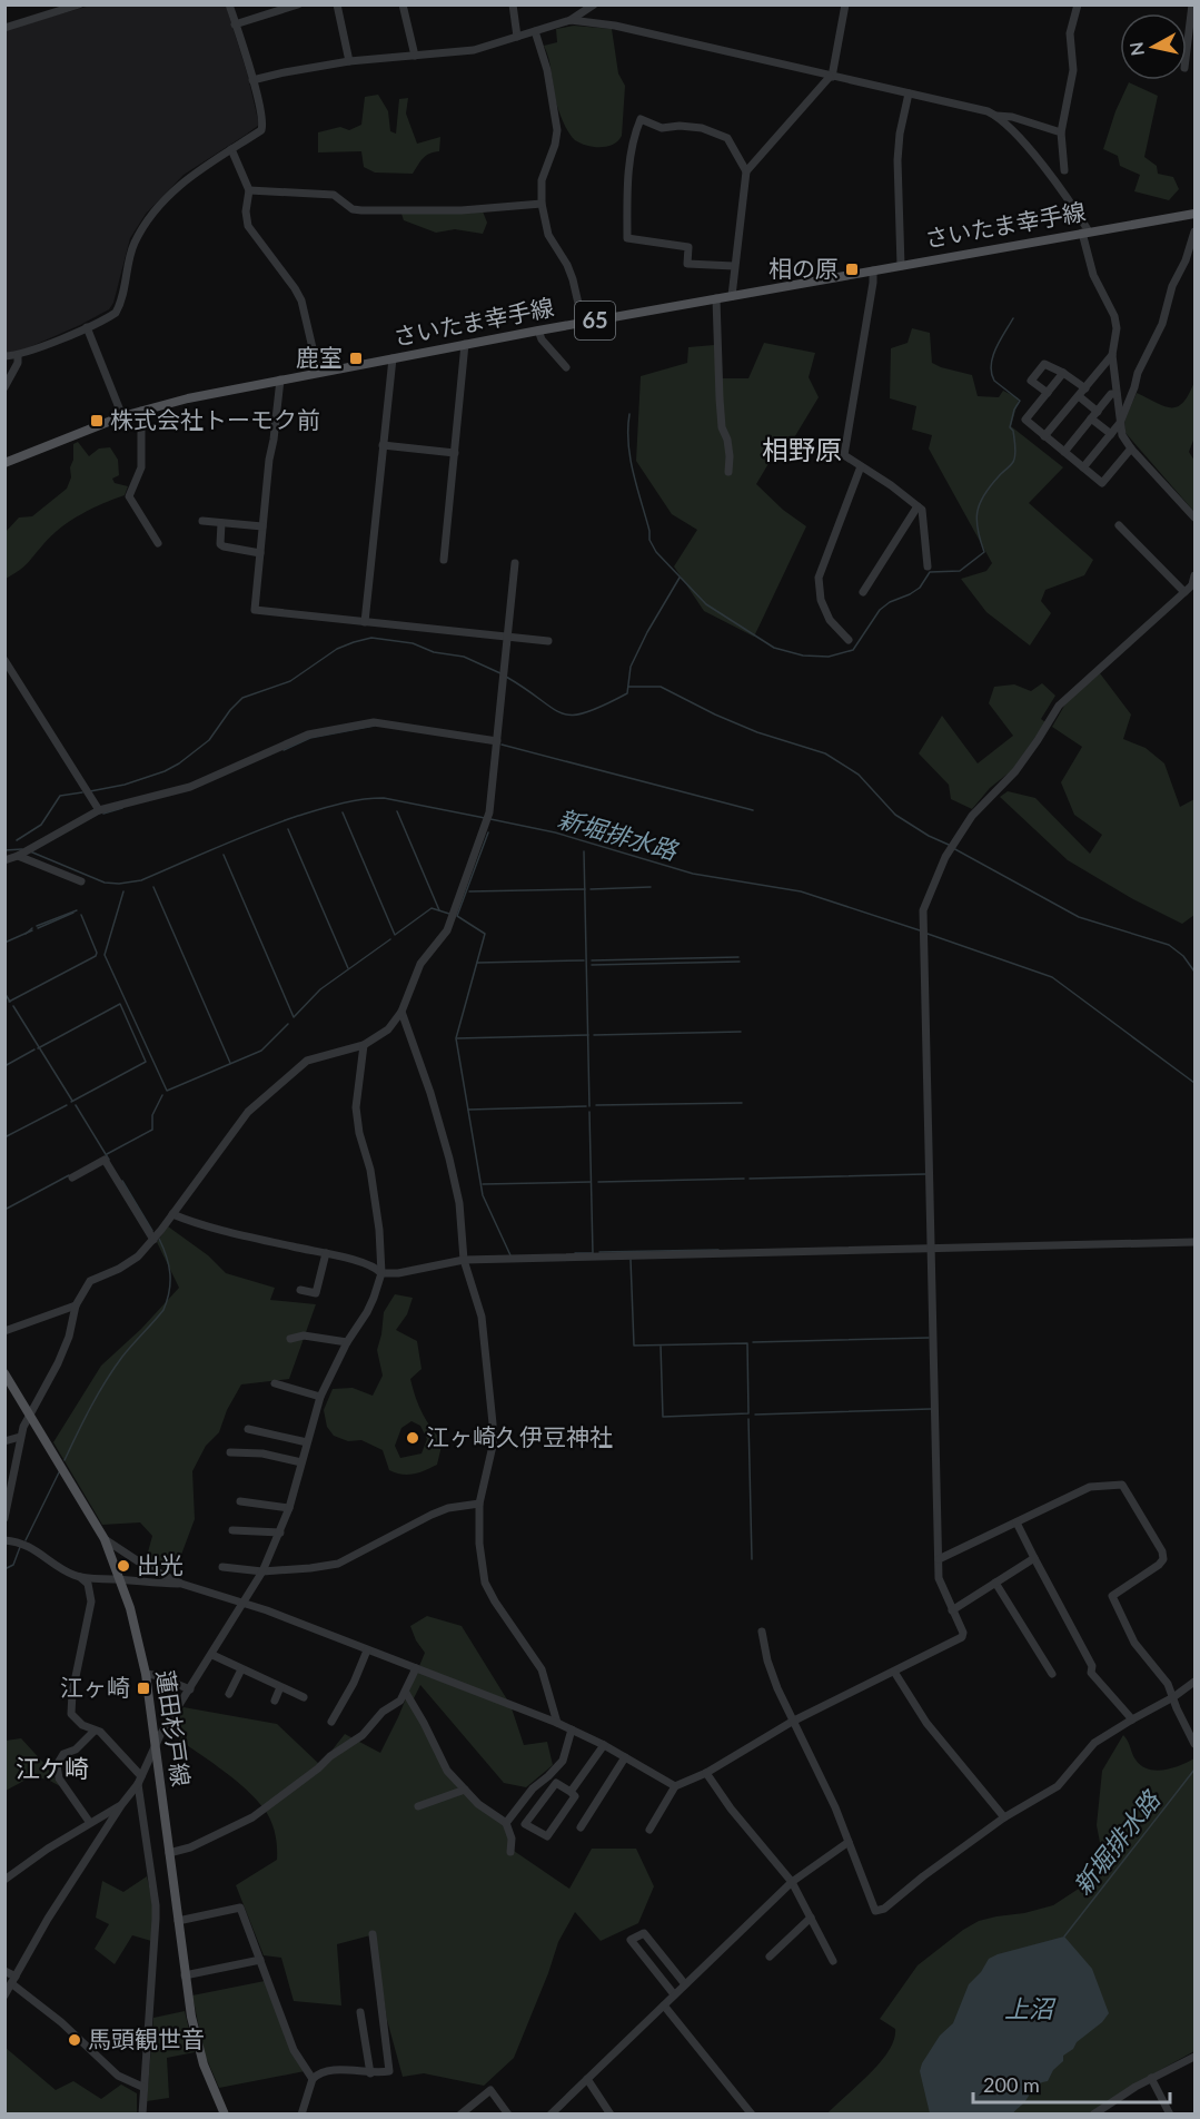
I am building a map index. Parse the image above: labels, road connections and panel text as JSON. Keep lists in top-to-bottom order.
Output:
{
  "streets": {
    "main road": ["さいたま幸手線", "65", "蓮田杉戸線"]
  },
  "districts": ["相野原", "江ケ崎"],
  "water": ["新堀排水路", "上沼"],
  "places": {
    "transit": [
      "相の原",
      "鹿室",
      "株式会社トーモク前",
      "江ヶ崎"
    ],
    "other": ["江ヶ崎久伊豆神社", "出光", "馬頭観世音"]
  },
  "scale_bar": "200 m",
  "north": "left"
}
